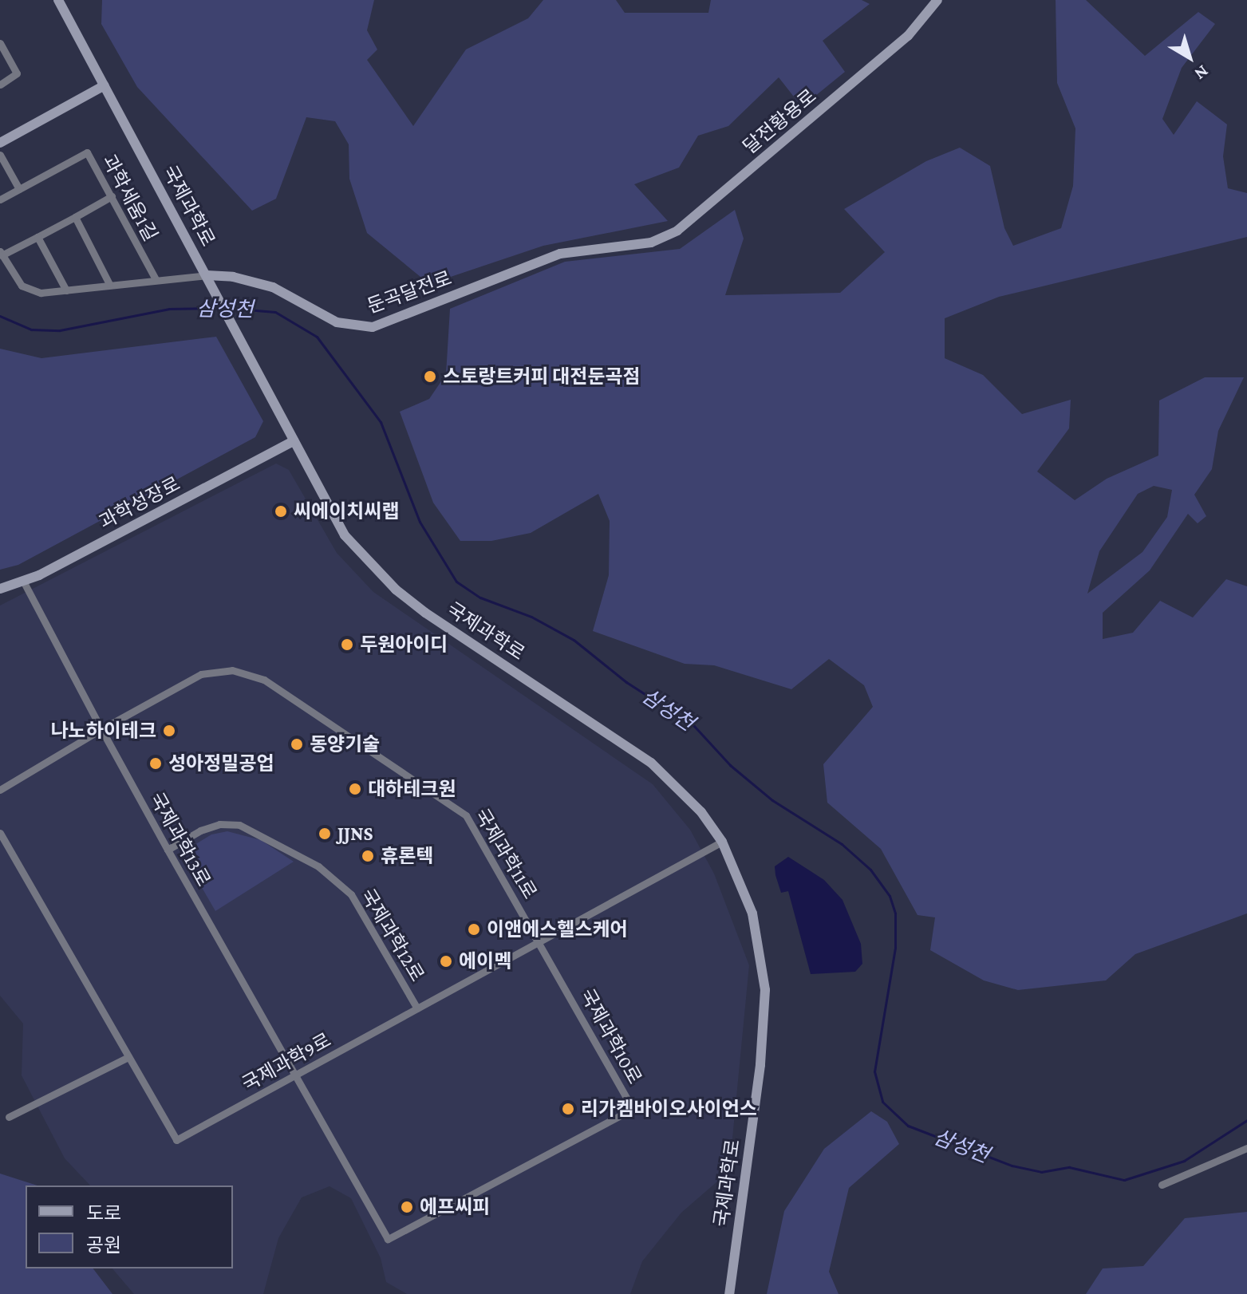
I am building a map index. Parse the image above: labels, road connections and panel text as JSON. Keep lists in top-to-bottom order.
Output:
{
  "streets": {
    "street": [
      "달전황용로",
      "과학세움1길",
      "국제과학로",
      "둔곡달전로",
      "과학성장로",
      "국제과학13로",
      "국제과학11로",
      "국제과학12로",
      "국제과학10로",
      "국제과학9로"
    ]
  },
  "crossings": [
    ["달전황용로", "둔곡달전로"],
    ["국제과학로", "둔곡달전로"],
    ["국제과학로", "과학성장로"],
    ["국제과학로", "국제과학9로"],
    ["과학성장로", "국제과학13로"],
    ["국제과학13로", "국제과학11로"],
    ["국제과학13로", "국제과학12로"],
    ["국제과학13로", "국제과학10로"],
    ["국제과학13로", "국제과학9로"],
    ["국제과학11로", "국제과학10로"],
    ["국제과학11로", "국제과학9로"],
    ["국제과학12로", "국제과학9로"],
    ["국제과학10로", "국제과학9로"]
  ],
  "water": ["삼성천"],
  "places": [
    "스토랑트커피 대전둔곡점",
    "씨에이치씨랩",
    "두원아이디",
    "나노하이테크",
    "동양기술",
    "성아정밀공업",
    "대하테크원",
    "JJNS",
    "휴론텍",
    "이앤에스헬스케어",
    "에이멕",
    "리가켐바이오사이언스",
    "에프씨피"
  ],
  "legend": ["도로", "공원"],
  "north": "bottom right"
}
